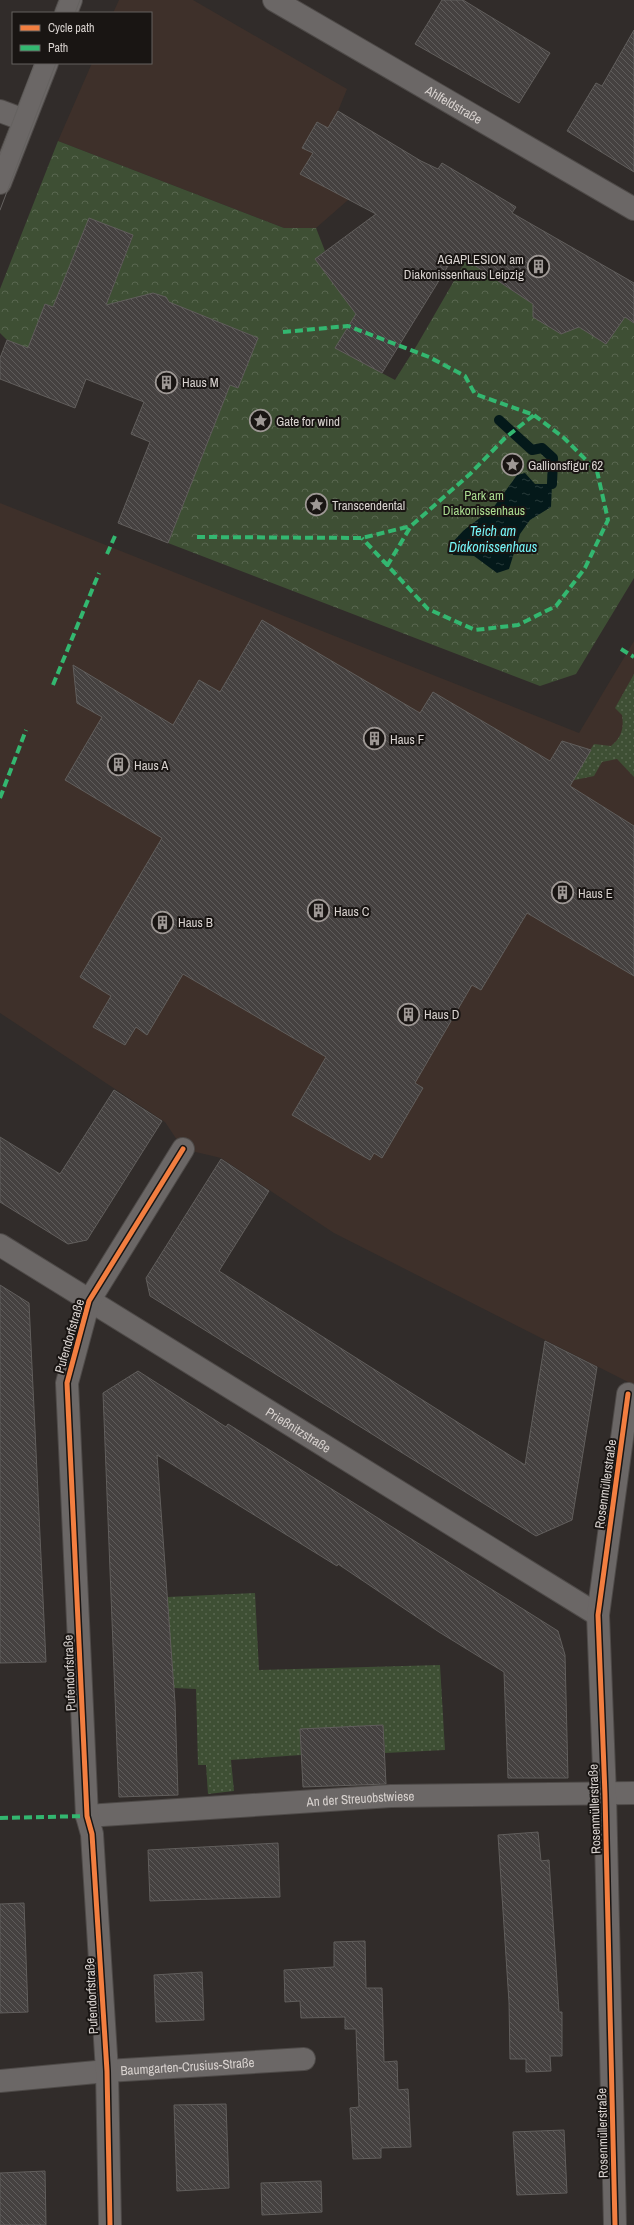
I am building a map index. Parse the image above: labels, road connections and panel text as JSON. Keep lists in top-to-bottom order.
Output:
{
  "streets": {
    "street": [
      "Ahlfeldstraße",
      "Pufendorfstraße",
      "Prießnitzstraße",
      "Rosenmüllerstraße",
      "An der Streuobstwiese",
      "Baumgarten-Crusius-Straße"
    ]
  },
  "crossings": [
    ["Pufendorfstraße", "Prießnitzstraße"],
    ["Pufendorfstraße", "An der Streuobstwiese"],
    ["Pufendorfstraße", "Baumgarten-Crusius-Straße"],
    ["Prießnitzstraße", "Rosenmüllerstraße"],
    ["Rosenmüllerstraße", "An der Streuobstwiese"]
  ],
  "water": ["Teich am Diakonissenhaus"],
  "parks": ["Park am Diakonissenhaus"],
  "places": {
    "building": [
      "AGAPLESION am Diakonissenhaus Leipzig",
      "Haus M",
      "Haus F",
      "Haus A",
      "Haus E",
      "Haus C",
      "Haus B",
      "Haus D"
    ],
    "place": ["Gate for wind", "Gallionsfigur 62", "Transcendental"]
  },
  "legend": ["Cycle path", "Path"]
}
